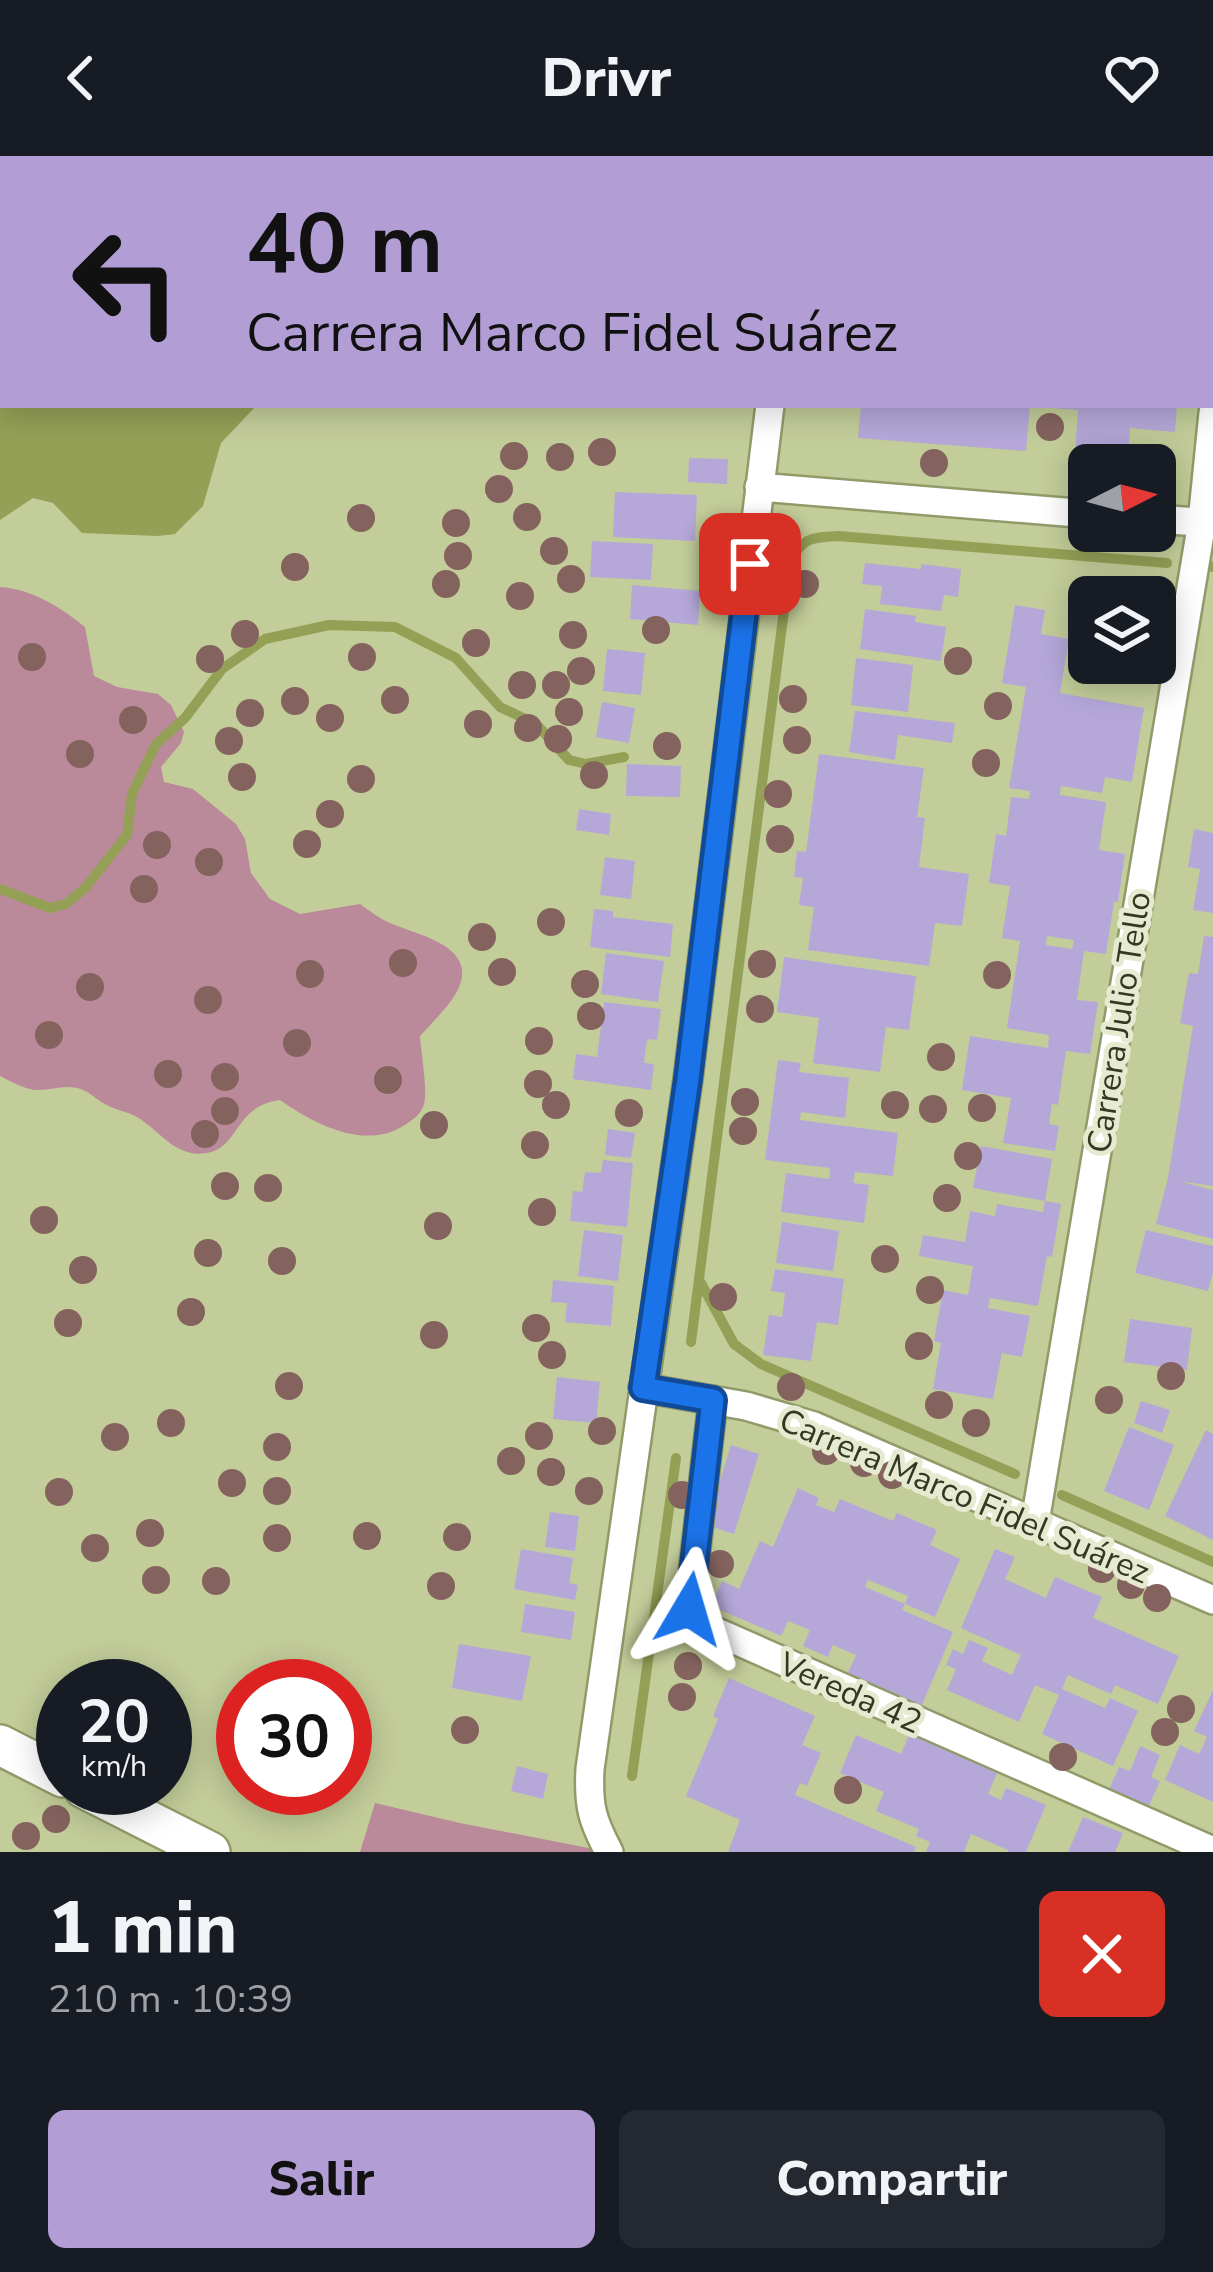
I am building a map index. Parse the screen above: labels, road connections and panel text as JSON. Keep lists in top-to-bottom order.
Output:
{
  "streets": {
    "street": ["Carrera Julio Tello", "Carrera Marco Fidel Suárez", "Vereda 42"]
  },
  "crossings": [
    ["Carrera Julio Tello", "Carrera Marco Fidel Suárez"],
    ["Carrera Marco Fidel Suárez", "Vereda 42"]
  ],
  "north": "right",
  "page": {
    "header": "Drivr",
    "turn": ["40 m", "Carrera Marco Fidel Suárez"],
    "speed": "20 km/h",
    "limit": "30",
    "heading": ["1 min", "210 m · 10:39"],
    "buttons": ["Salir", "Compartir"]
  }
}
